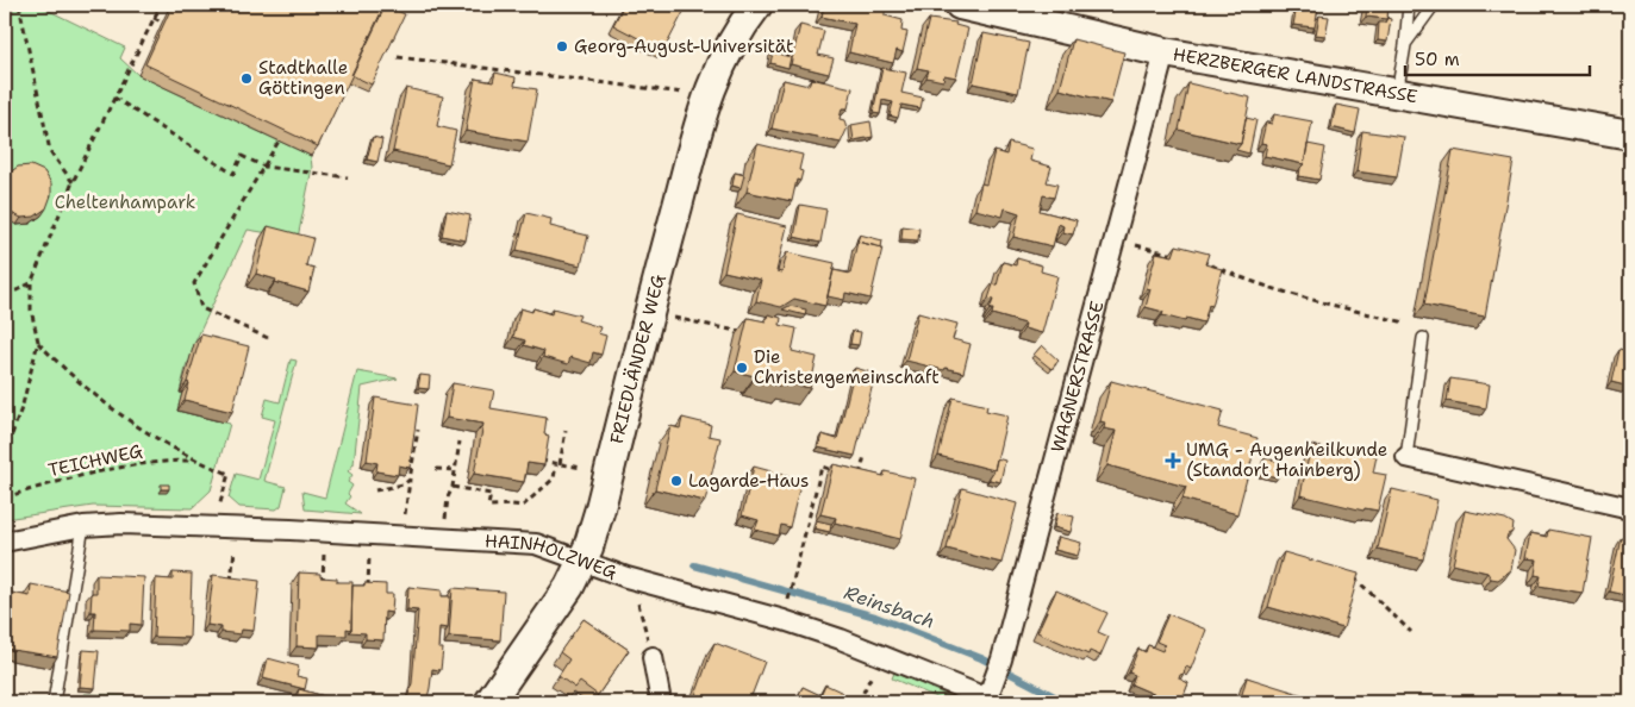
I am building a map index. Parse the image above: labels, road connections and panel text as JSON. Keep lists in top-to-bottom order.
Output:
{
  "streets": {
    "street": [
      "HERZBERGER LANDSTRASSE",
      "FRIEDLÄNDER WEG",
      "WAGNERSTRASSE",
      "HAINHOLZWEG"
    ],
    "path": ["TEICHWEG"]
  },
  "crossings": [
    ["HERZBERGER LANDSTRASSE", "WAGNERSTRASSE"],
    ["FRIEDLÄNDER WEG", "HAINHOLZWEG"],
    ["WAGNERSTRASSE", "HAINHOLZWEG"]
  ],
  "water": ["Reinsbach"],
  "parks": ["Cheltenhampark"],
  "places": {
    "other": [
      "Georg-August-Universität",
      "Stadthalle Göttingen",
      "Die Christengemeinschaft",
      "Lagarde-Haus"
    ],
    "health": ["UMG - Augenheilkunde (Standort Hainberg)"]
  },
  "scale_bar": "50 m"
}
